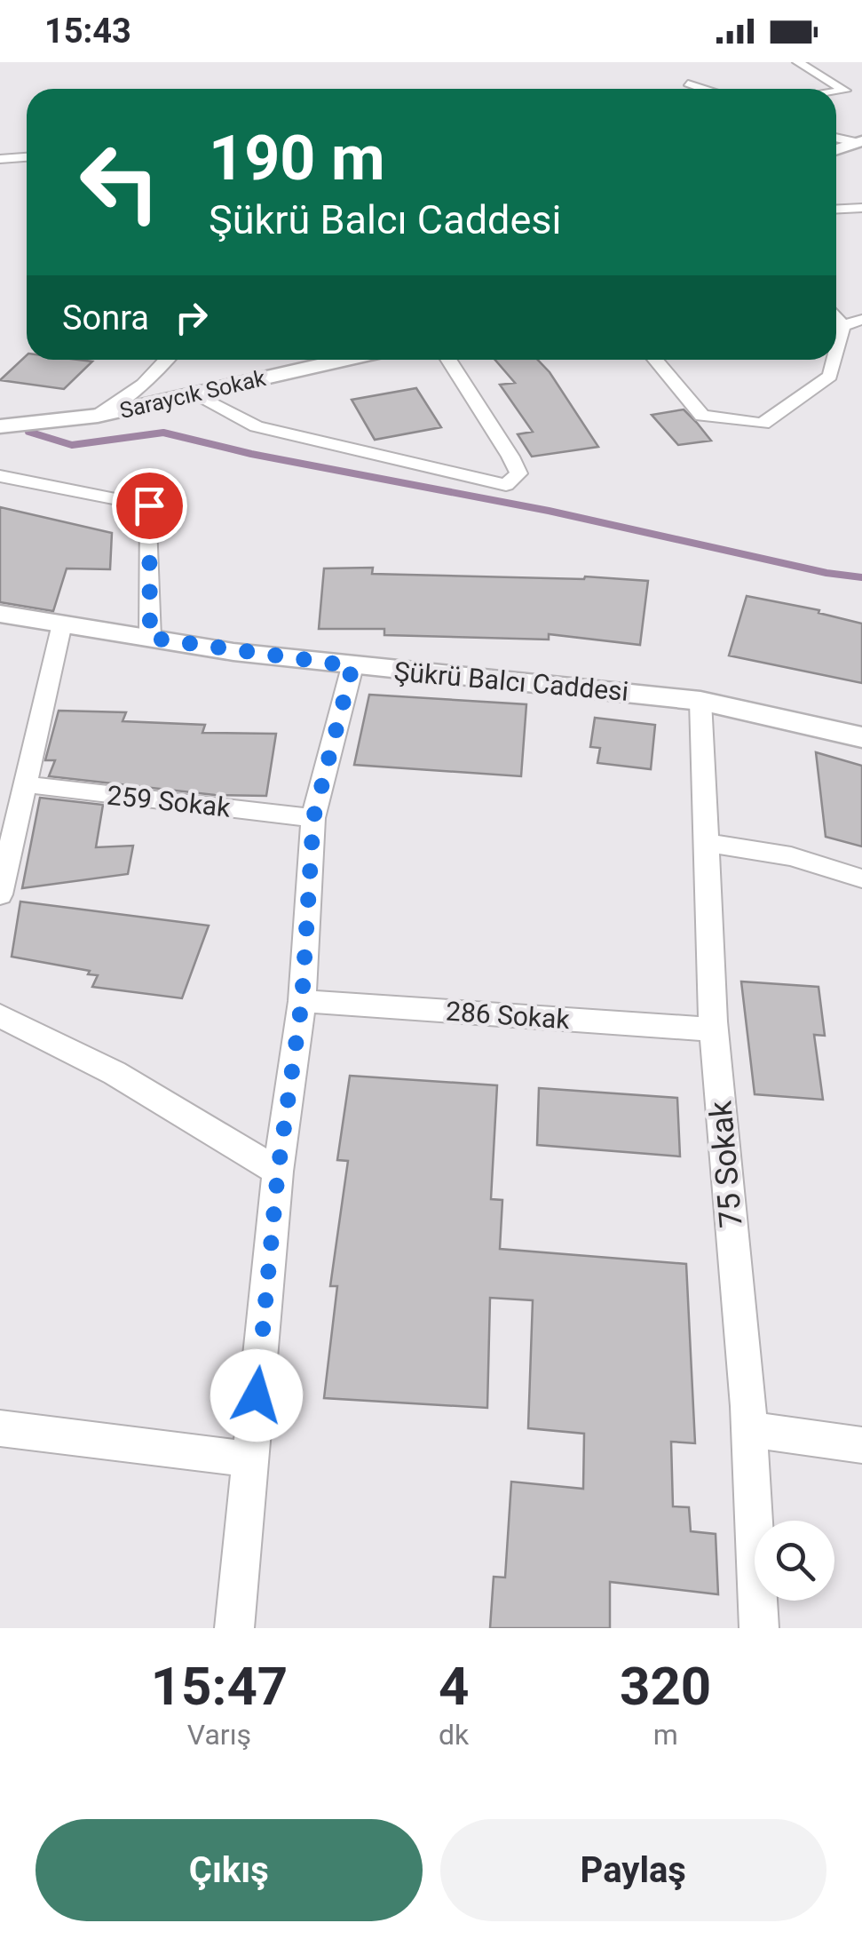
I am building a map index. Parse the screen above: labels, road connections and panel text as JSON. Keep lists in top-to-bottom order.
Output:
{
  "streets": {
    "street": [
      "Saraycık Sokak",
      "Şükrü Balcı Caddesi",
      "259 Sokak",
      "286 Sokak",
      "75 Sokak"
    ]
  },
  "crossings": [
    ["Şükrü Balcı Caddesi", "75 Sokak"],
    ["286 Sokak", "75 Sokak"]
  ],
  "page": {
    "status": "15:43",
    "turn": ["190 m", "Şükrü Balcı Caddesi"],
    "then": "Sonra",
    "eta": [
      "15:47",
      "Varış",
      "4",
      "dk",
      "320",
      "m"
    ],
    "buttons": ["Çıkış", "Paylaş"]
  }
}
